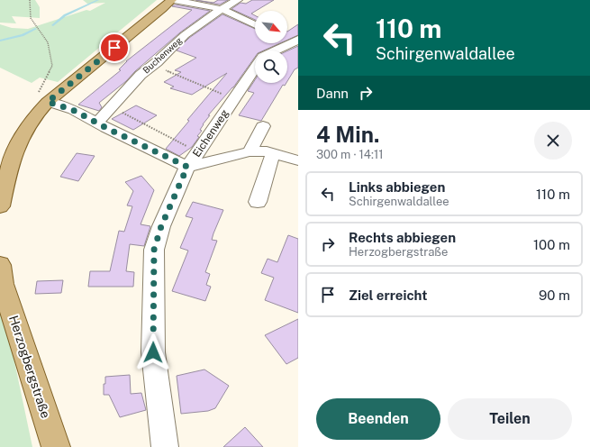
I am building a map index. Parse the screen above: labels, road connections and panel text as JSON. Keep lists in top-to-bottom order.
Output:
{
  "streets": {
    "main road": ["Herzogbergstraße"],
    "street": ["Buchenweg", "Eichenweg"]
  },
  "north": "bottom right",
  "page": {
    "turn": ["110 m", "Schirgenwaldallee"],
    "then": "Dann",
    "heading": ["4 Min.", "300 m · 14:11"],
    "list": [
      {
        "name": "Links abbiegen",
        "note": "Schirgenwaldallee",
        "value": "110 m"
      },
      {
        "name": "Rechts abbiegen",
        "note": "Herzogbergstraße",
        "value": "100 m"
      },
      {
        "name": "Ziel erreicht",
        "value": "90 m"
      }
    ],
    "buttons": ["Beenden", "Teilen"]
  }
}
